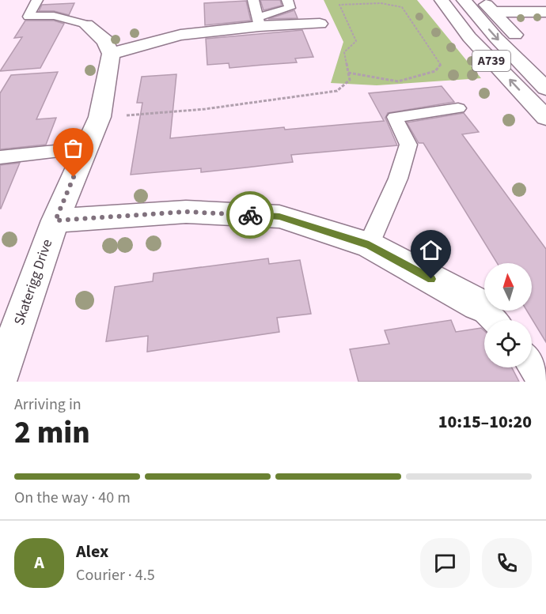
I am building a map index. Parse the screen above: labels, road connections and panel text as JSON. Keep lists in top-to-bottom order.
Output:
{
  "streets": {
    "street": ["A739", "Skaterigg Drive"]
  },
  "north": "top",
  "page": {
    "heading": ["2 min", "Arriving in", "10:15–10:20"],
    "panel": ["Alex", "Courier · 4.5"],
    "bar": "On the way · 40 m",
    "round": "A"
  }
}
